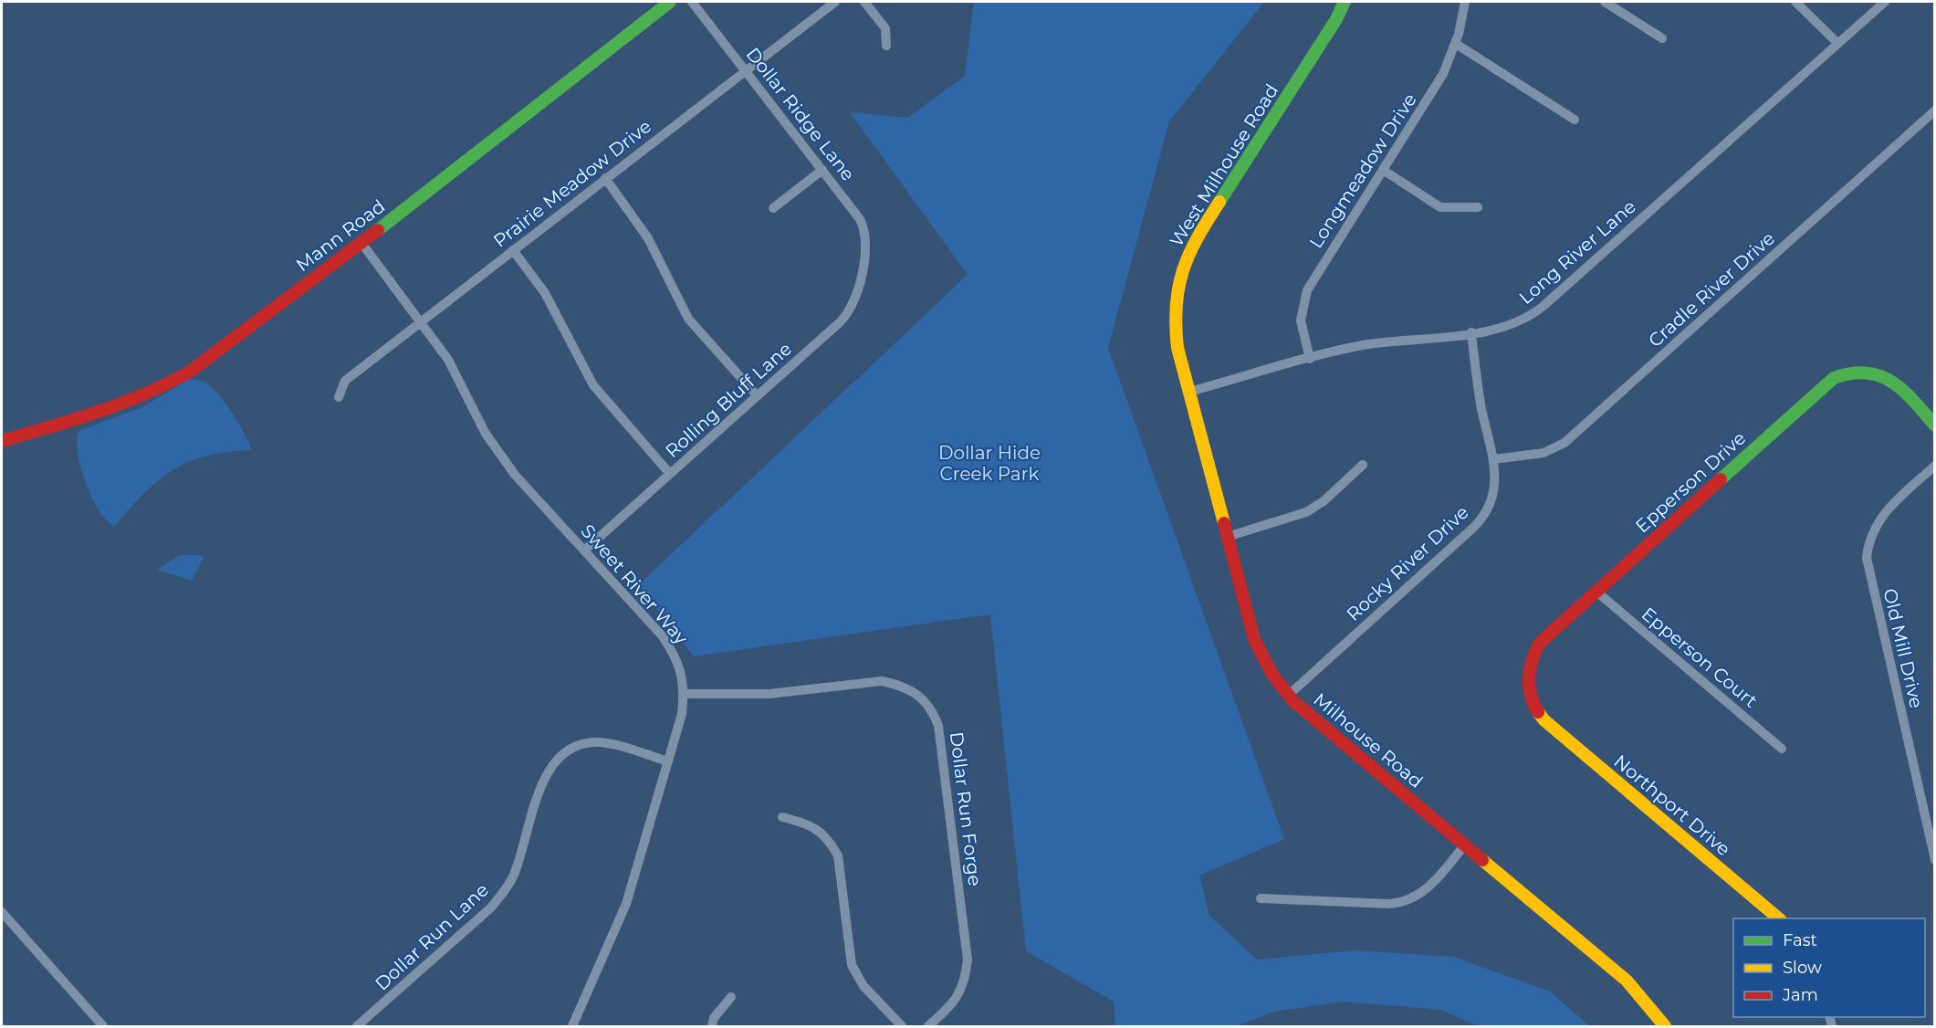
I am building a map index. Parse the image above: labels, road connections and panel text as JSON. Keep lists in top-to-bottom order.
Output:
{
  "streets": {
    "street": [
      "Dollar Ridge Lane",
      "West Milhouse Road",
      "Longmeadow Drive",
      "Prairie Meadow Drive",
      "Mann Road",
      "Long River Lane",
      "Cradle River Drive",
      "Rolling Bluff Lane",
      "Epperson Drive",
      "Rocky River Drive",
      "Sweet River Way",
      "Old Mill Drive",
      "Epperson Court",
      "Milhouse Road",
      "Northport Drive",
      "Dollar Run Forge",
      "Dollar Run Lane"
    ]
  },
  "crossings": [
    ["Dollar Ridge Lane", "Prairie Meadow Drive"],
    ["Dollar Ridge Lane", "Rolling Bluff Lane"],
    ["West Milhouse Road", "Long River Lane"],
    ["West Milhouse Road", "Milhouse Road"],
    ["Longmeadow Drive", "Long River Lane"],
    ["Prairie Meadow Drive", "Sweet River Way"],
    ["Mann Road", "Sweet River Way"],
    ["Long River Lane", "Rocky River Drive"],
    ["Long River Lane", "Milhouse Road"],
    ["Cradle River Drive", "Rocky River Drive"],
    ["Rolling Bluff Lane", "Sweet River Way"],
    ["Epperson Drive", "Epperson Court"],
    ["Epperson Drive", "Northport Drive"],
    ["Rocky River Drive", "Milhouse Road"],
    ["Sweet River Way", "Dollar Run Forge"],
    ["Sweet River Way", "Dollar Run Lane"]
  ],
  "parks": ["Dollar Hide Creek Park"],
  "legend": ["Fast", "Slow", "Jam"]
}
